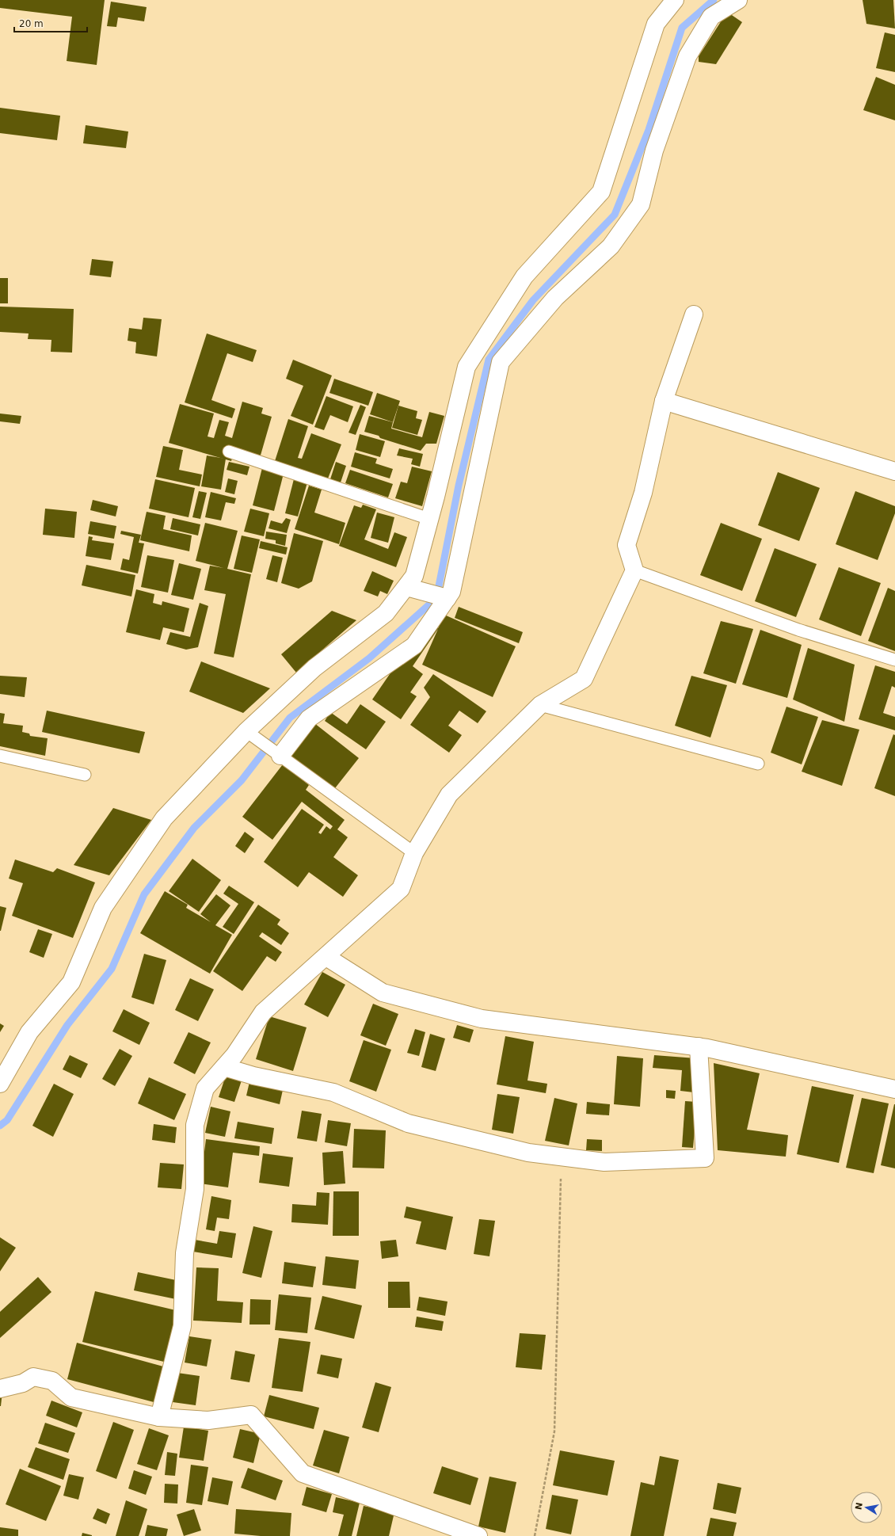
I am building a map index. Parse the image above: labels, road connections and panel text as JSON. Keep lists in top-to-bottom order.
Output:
{
  "scale_bar": "20 m",
  "north": "left"
}
